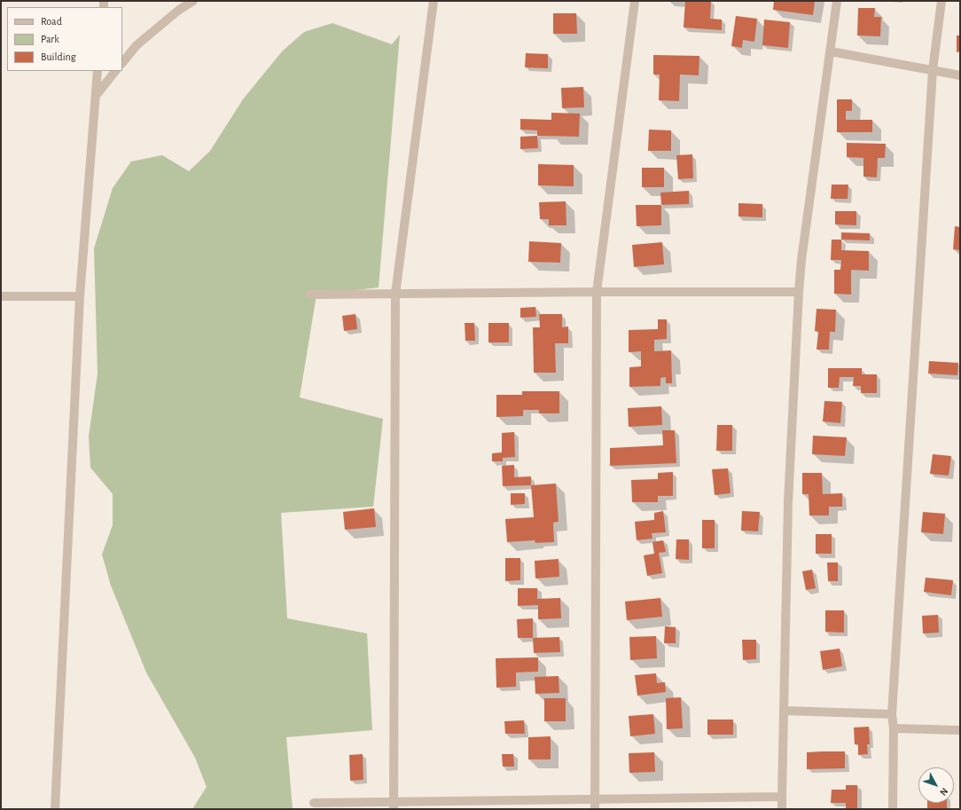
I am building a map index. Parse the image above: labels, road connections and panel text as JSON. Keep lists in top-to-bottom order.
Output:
{
  "legend": ["Road", "Park", "Building"],
  "north": "bottom right"
}
